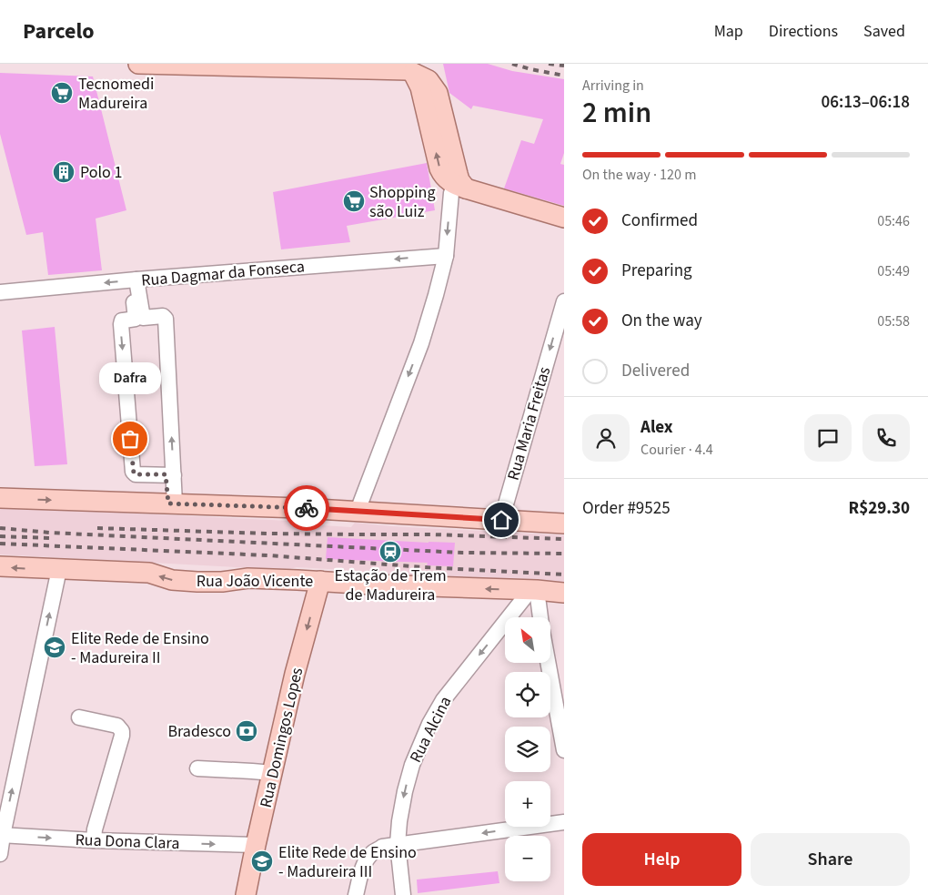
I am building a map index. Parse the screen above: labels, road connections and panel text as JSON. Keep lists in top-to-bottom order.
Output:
{
  "streets": {
    "main road": ["Rua João Vicente", "Rua Domingos Lopes"],
    "street": [
      "Rua Dagmar da Fonseca",
      "Rua Maria Freitas",
      "Rua Alcina",
      "Rua Dona Clara"
    ]
  },
  "crossings": [
    ["Rua João Vicente", "Rua Alcina"],
    ["Rua João Vicente", "Rua Domingos Lopes"],
    ["Rua Domingos Lopes", "Rua Dona Clara"]
  ],
  "one_way": [
    "Rua Dagmar da Fonseca",
    "Rua Alcina",
    "Rua Domingos Lopes",
    "Rua Dona Clara"
  ],
  "places": {
    "supermarket": ["Tecnomedi Madureira", "Shopping são Luiz"],
    "building": ["Polo 1"],
    "other": ["Dafra"],
    "station": ["Estação de Trem de Madureira"],
    "school or university": ["Elite Rede de Ensino - Madureira II", "Elite Rede de Ensino - Madureira III"],
    "bank": ["Bradesco"]
  },
  "north": "top left",
  "page": {
    "header": "Parcelo",
    "nav": ["Map", "Directions", "Saved"],
    "heading": ["2 min", "Arriving in", "06:13–06:18"],
    "panel": [
      "Alex",
      "Courier · 4.4",
      "Order #9525",
      "R$29.30"
    ],
    "bar": "On the way · 120 m",
    "list": [
      ["Confirmed", "05:46"],
      ["Preparing", "05:49"],
      ["On the way", "05:58"],
      "Delivered"
    ],
    "bubble": "Dafra",
    "map_buttons": ["+", "−"],
    "buttons": ["Help", "Share"]
  }
}
